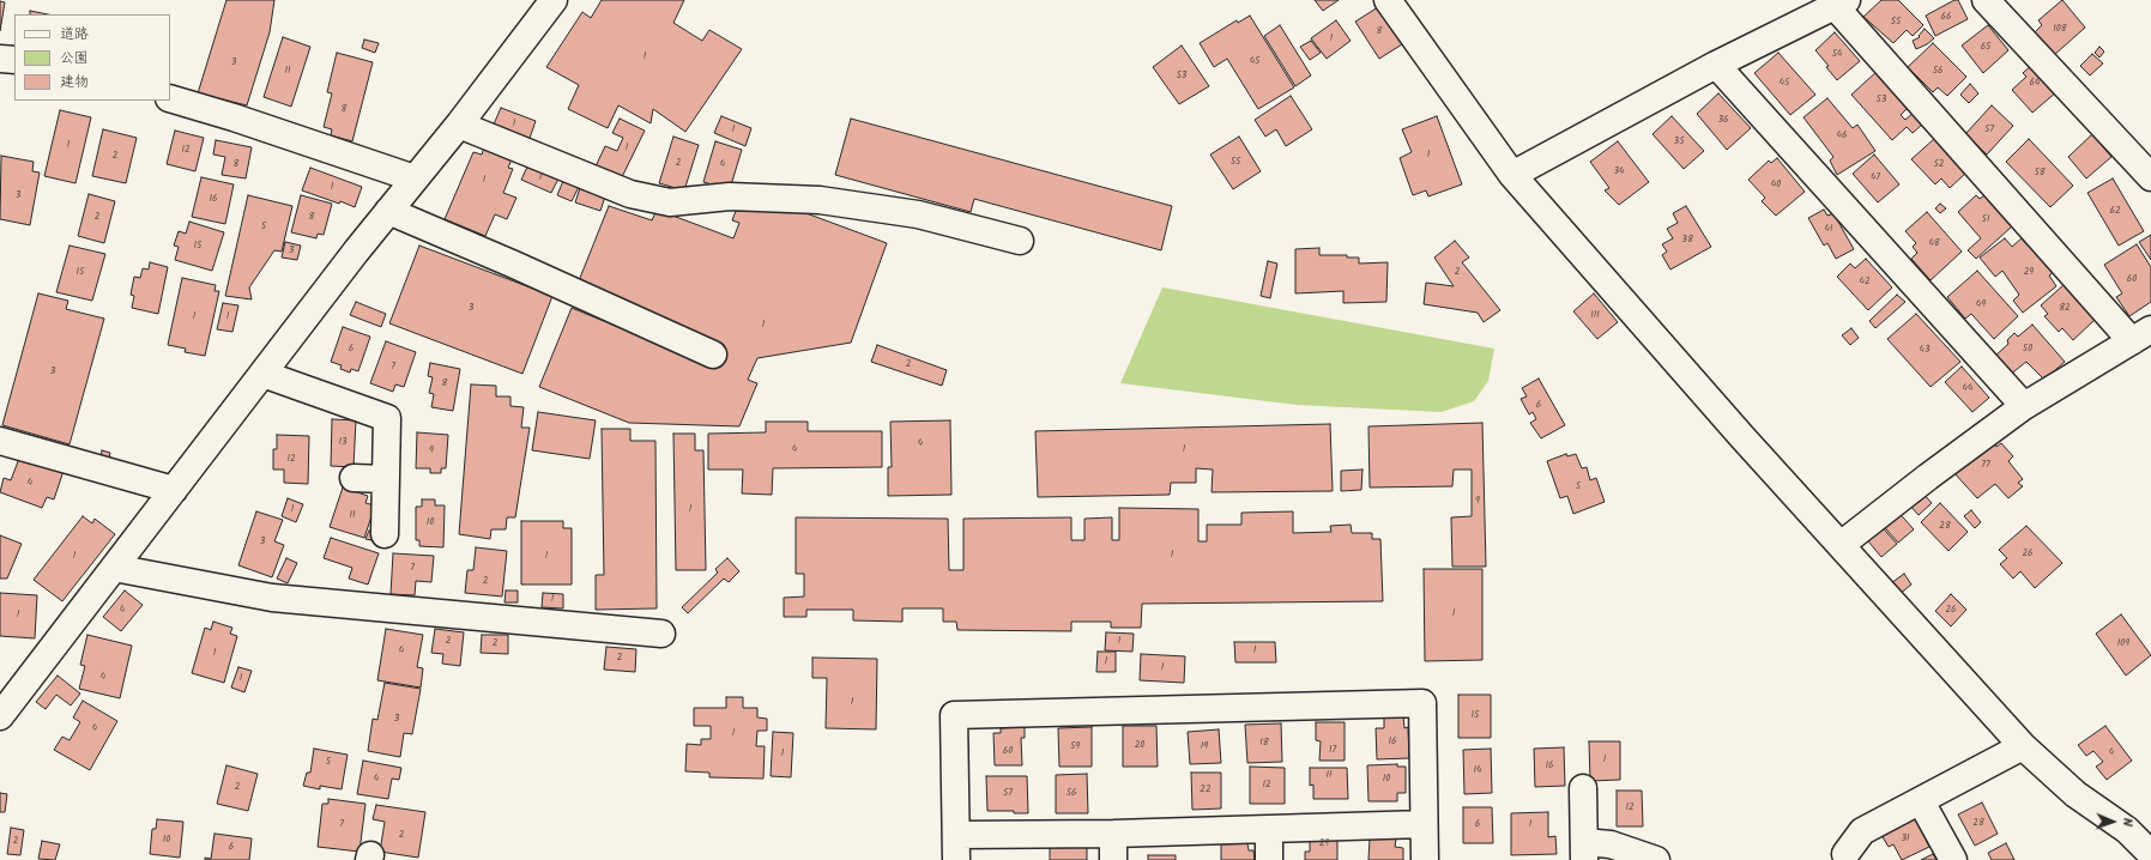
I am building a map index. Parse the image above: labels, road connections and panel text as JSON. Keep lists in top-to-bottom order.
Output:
{
  "house_numbers": [
    "66",
    "55",
    "108",
    "8",
    "1",
    "65",
    "54",
    "1",
    "45",
    "3",
    "11",
    "56",
    "53",
    "45",
    "64",
    "53",
    "8",
    "36",
    "1",
    "1",
    "57",
    "46",
    "35",
    "1",
    "1",
    "12",
    "1",
    "2",
    "55",
    "2",
    "8",
    "4",
    "52",
    "34",
    "58",
    "1",
    "47",
    "1",
    "40",
    "1",
    "3",
    "16",
    "62",
    "2",
    "8",
    "51",
    "5",
    "41",
    "38",
    "48",
    "15",
    "3",
    "15",
    "2",
    "29",
    "60",
    "42",
    "49",
    "3",
    "82",
    "111",
    "1",
    "1",
    "1",
    "6",
    "50",
    "43",
    "2",
    "7",
    "3",
    "8",
    "44",
    "6",
    "13",
    "4",
    "4",
    "1",
    "9",
    "12",
    "77",
    "4",
    "5",
    "9",
    "1",
    "1",
    "11",
    "10",
    "28",
    "3",
    "26",
    "1",
    "1",
    "1",
    "7",
    "2",
    "1",
    "4",
    "26",
    "1",
    "1",
    "2",
    "1",
    "2",
    "109",
    "4",
    "1",
    "1",
    "2",
    "1",
    "1",
    "4",
    "1",
    "1",
    "15",
    "3",
    "4",
    "1",
    "16",
    "18",
    "20",
    "59",
    "19",
    "17",
    "60",
    "4",
    "1",
    "1",
    "5",
    "16",
    "14",
    "11",
    "4",
    "10",
    "12",
    "2",
    "22",
    "57",
    "56",
    "12",
    "28",
    "7",
    "6",
    "1",
    "2",
    "31",
    "10",
    "2",
    "29",
    "6"
  ],
  "legend": ["道路", "公園", "建物"],
  "north": "right"
}
